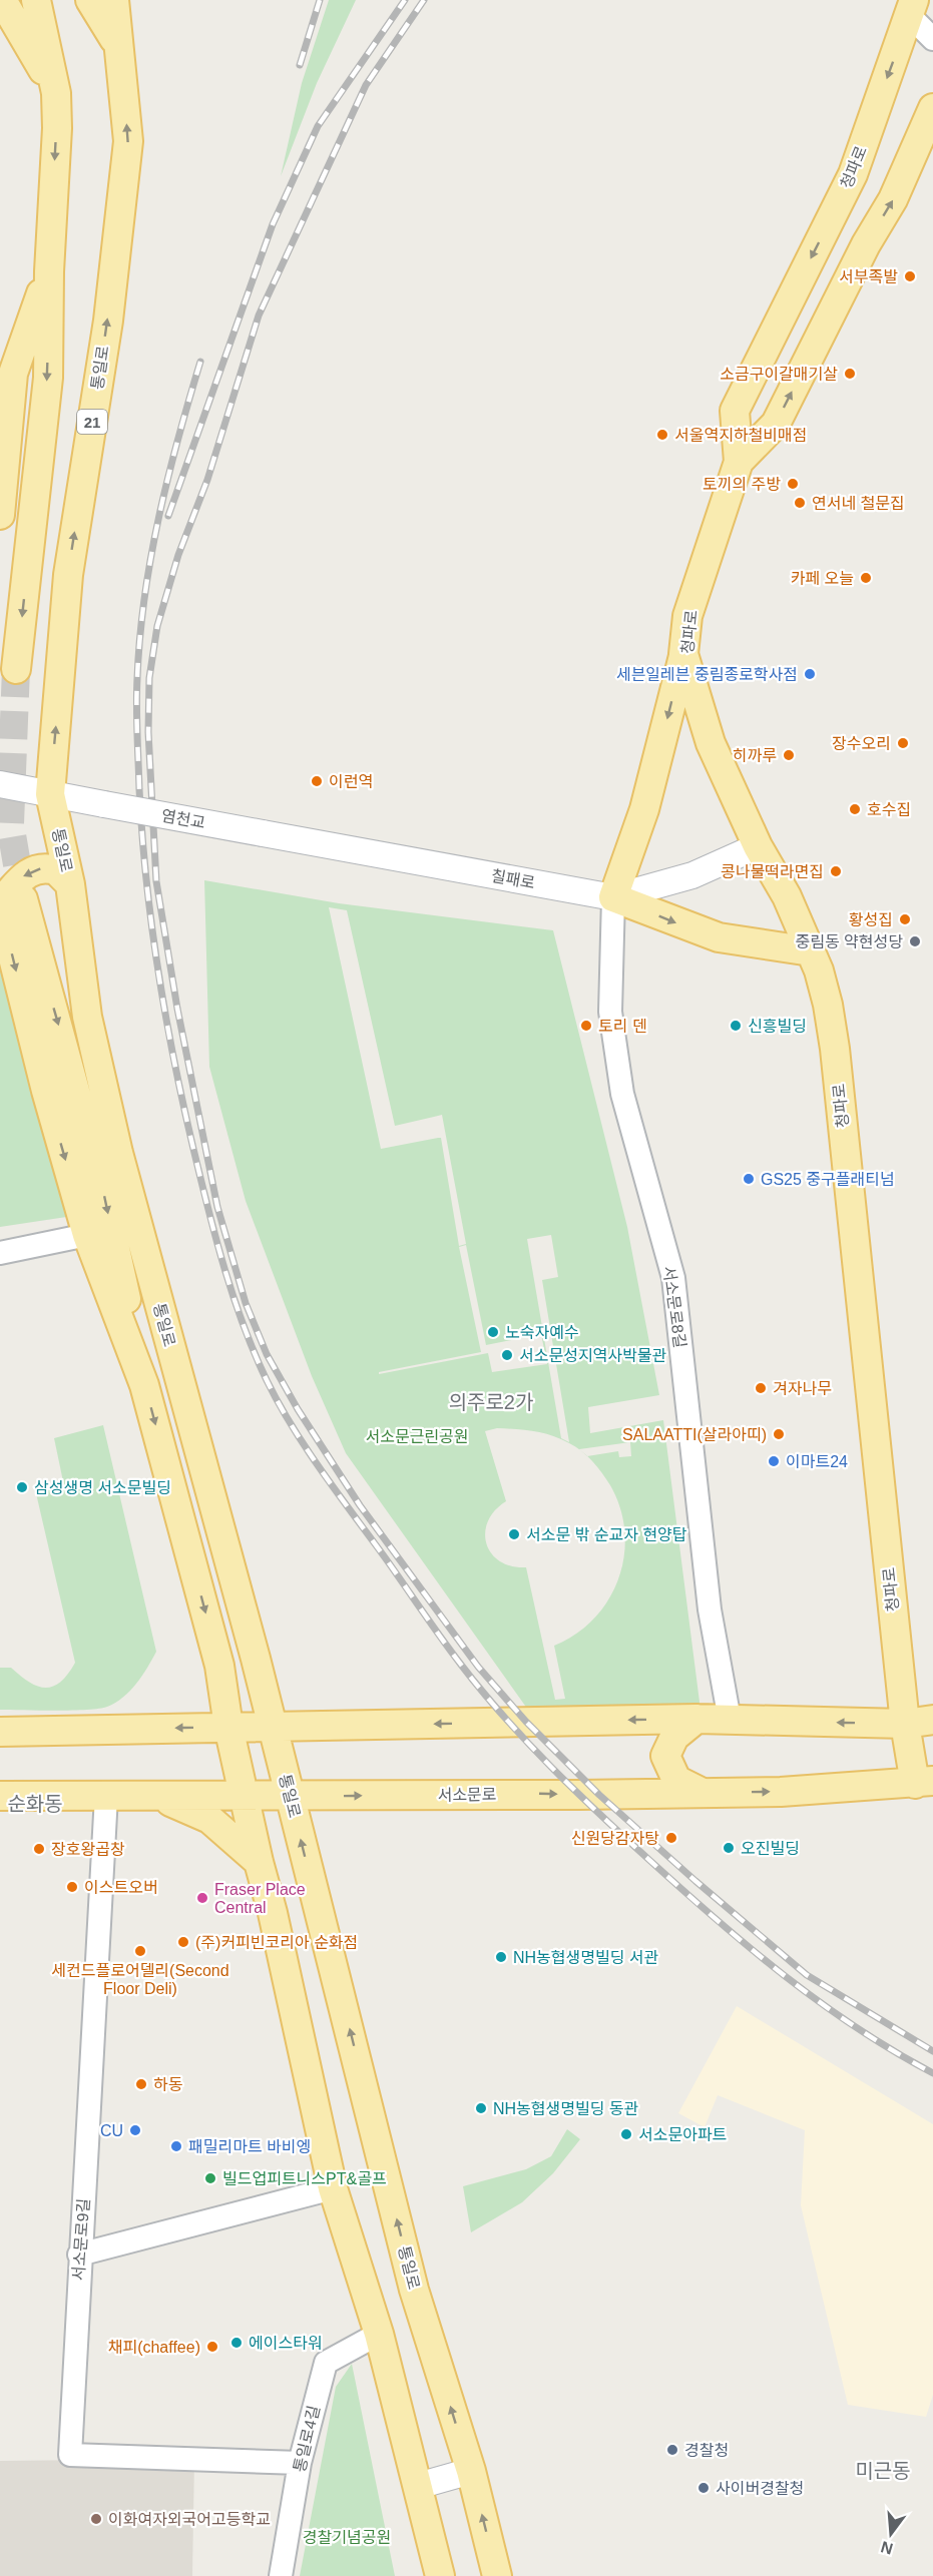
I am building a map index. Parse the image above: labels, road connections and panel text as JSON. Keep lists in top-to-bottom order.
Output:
{
  "streets": {
    "main road": [
      "청파로",
      "통일로",
      "21",
      "염천교",
      "칠패로",
      "서소문로"
    ],
    "street": ["서소문로8길", "서소문로9길", "통일로4길"]
  },
  "crossings": [
    ["청파로", "칠패로"],
    ["청파로", "서소문로"],
    ["통일로", "염천교"],
    ["통일로", "서소문로"],
    ["통일로", "통일로4길"],
    ["염천교", "칠패로"],
    ["칠패로", "서소문로8길"],
    ["서소문로", "서소문로9길"],
    ["서소문로9길", "통일로4길"]
  ],
  "districts": ["의주로2가", "순화동", "미근동"],
  "parks": ["서소문근린공원", "경찰기념공원"],
  "places": [
    "서부족발",
    "소금구이갈매기살",
    "서울역지하철비매점",
    "토끼의 주방",
    "연서네 철문집",
    "카페 오늘",
    "세븐일레븐 중림종로학사점",
    "장수오리",
    "히까루",
    "이런역",
    "호수집",
    "콩나물떡라면집",
    "황성집",
    "중림동 약현성당",
    "토리 덴",
    "신흥빌딩",
    "GS25 중구플래티넘",
    "노숙자예수",
    "서소문성지역사박물관",
    "겨자나무",
    "SALAATTI(살라아띠)",
    "이마트24",
    "삼성생명 서소문빌딩",
    "서소문 밖 순교자 현양탑",
    "신원당감자탕",
    "오진빌딩",
    "장호왕곱창",
    "이스트오버",
    "Fraser Place Central",
    "(주)커피빈코리아 순화점",
    "세컨드플로어델리(Second Floor Deli)",
    "NH농협생명빌딩 서관",
    "하동",
    "NH농협생명빌딩 동관",
    "CU",
    "서소문아파트",
    "패밀리마트 바비엥",
    "빌드업피트니스PT&골프",
    "에이스타워",
    "채피(chaffee)",
    "경찰청",
    "사이버경찰청",
    "이화여자외국어고등학교"
  ],
  "north": "bottom"
}
